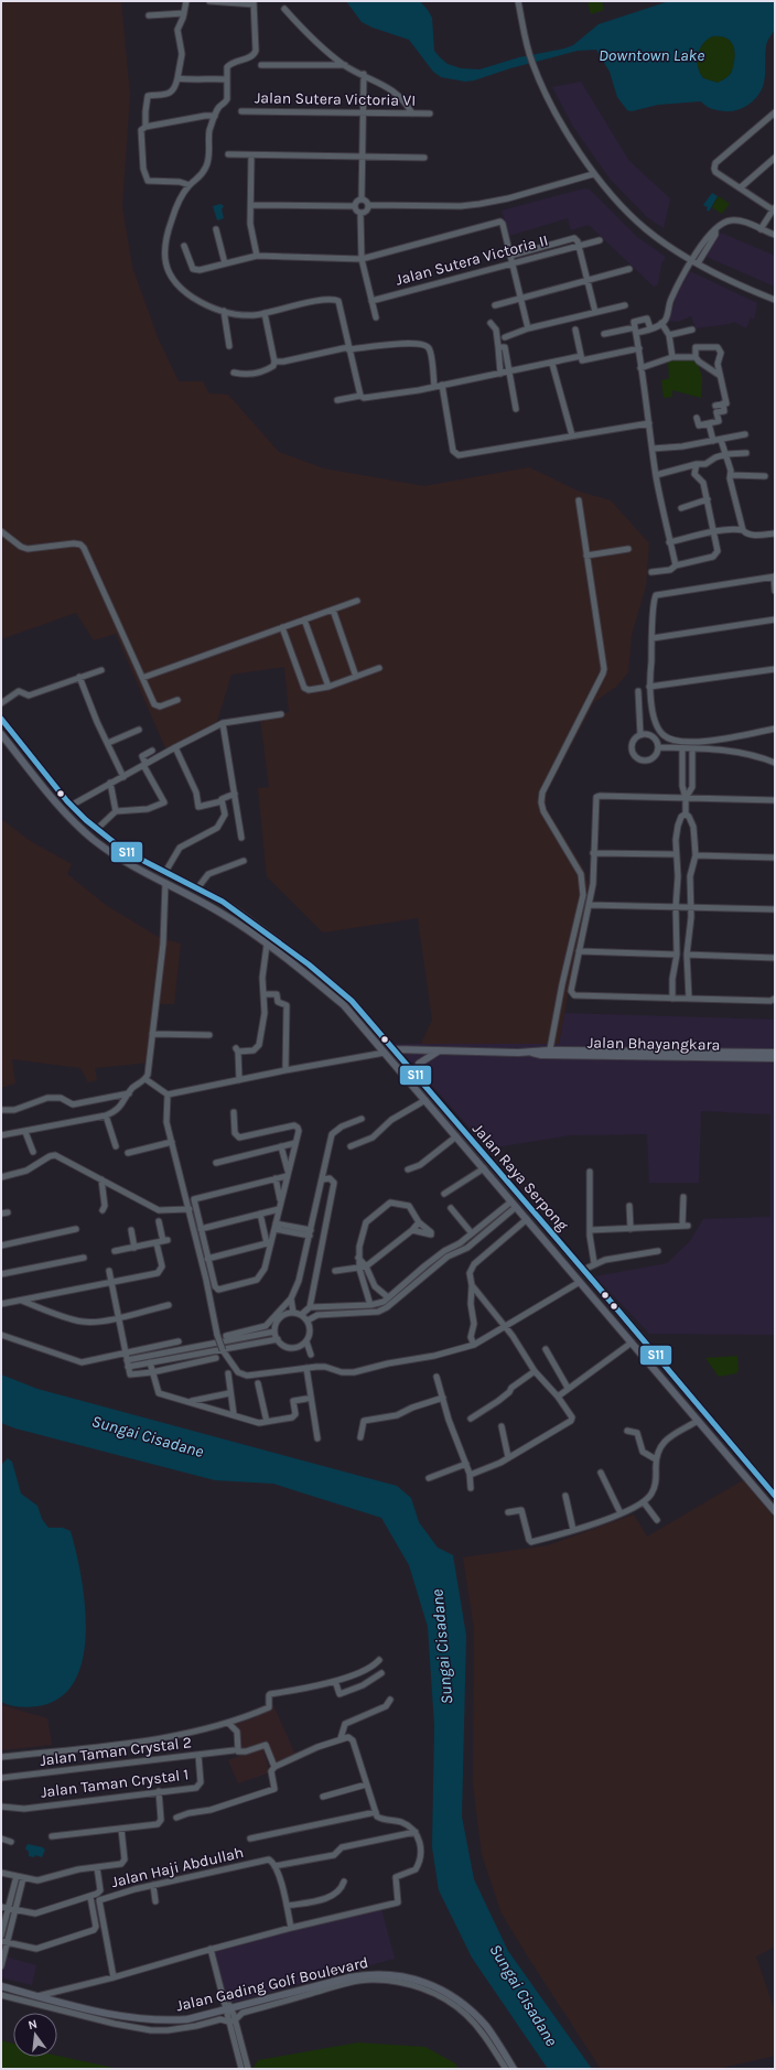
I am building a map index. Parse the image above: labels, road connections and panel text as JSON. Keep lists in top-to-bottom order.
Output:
{
  "streets": {
    "main road": ["Jalan Bhayangkara", "Jalan Raya Serpong", "Jalan Gading Golf Boulevard"],
    "street": [
      "Jalan Sutera Victoria VI",
      "Jalan Sutera Victoria II",
      "Jalan Taman Crystal 2",
      "Jalan Taman Crystal 1",
      "Jalan Haji Abdullah"
    ]
  },
  "crossings": [
    ["Jalan Bhayangkara", "Jalan Raya Serpong"],
    ["Jalan Taman Crystal 2", "Jalan Taman Crystal 1"]
  ],
  "water": ["Downtown Lake", "Sungai Cisadane"],
  "lines": ["transit line S11"],
  "north": "top"
}
